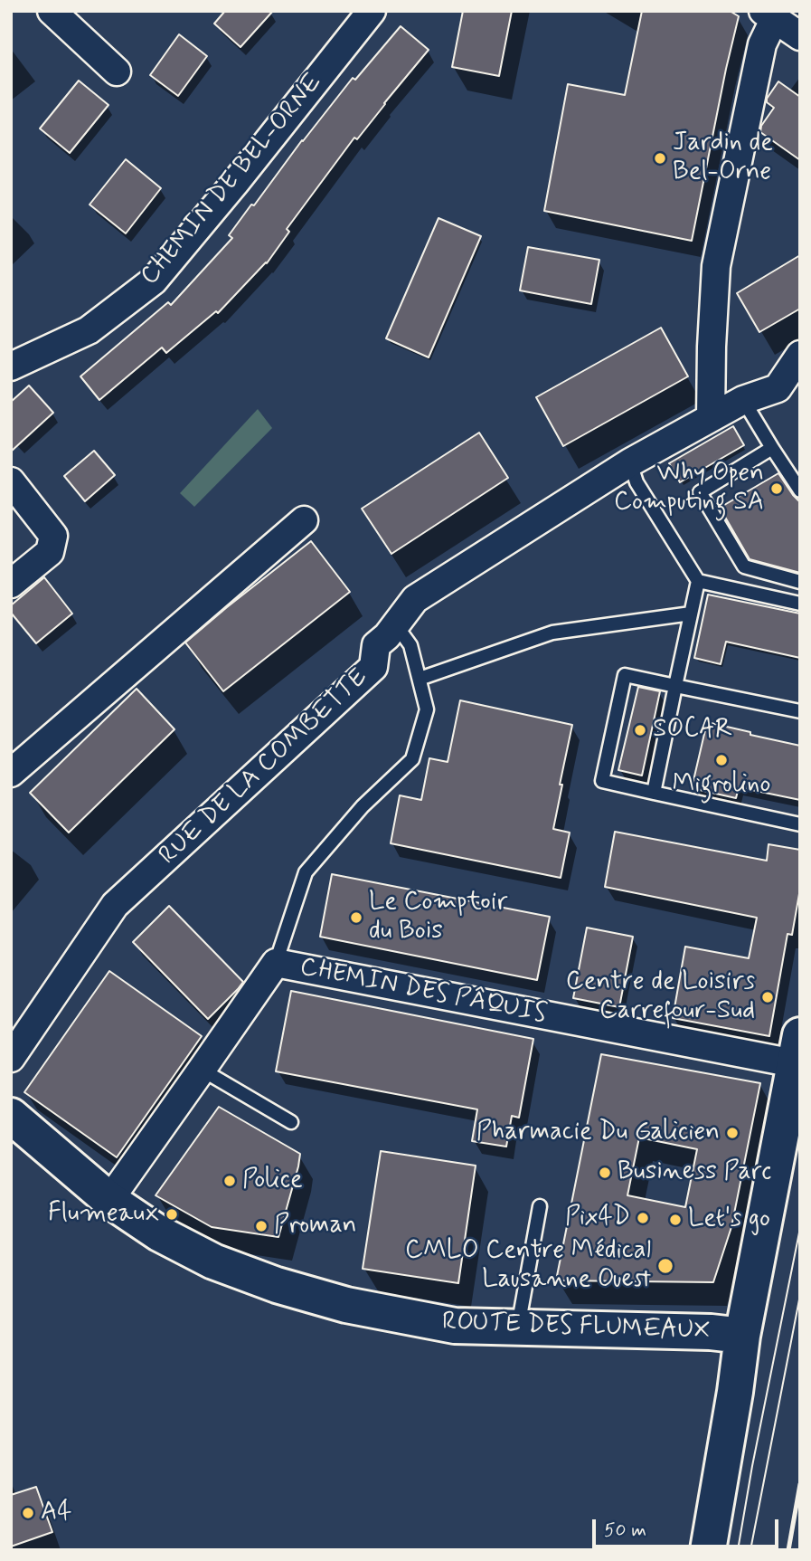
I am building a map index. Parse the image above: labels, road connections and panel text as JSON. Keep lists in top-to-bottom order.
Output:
{
  "streets": {
    "street": [
      "CHEMIN DE BEL-ORNE",
      "RUE DE LA COMBETTE",
      "CHEMIN DES PÂQUIS",
      "ROUTE DES FLUMEAUX"
    ]
  },
  "places": [
    "Jardin de Bel-Orne",
    "Why Open Computing SA",
    "SOCAR",
    "Migrolino",
    "Le Comptoir du Bois",
    "Centre de Loisirs Carrefour-Sud",
    "Pharmacie Du Galicien",
    "Business Parc",
    "Police",
    "Flumeaux",
    "Pix4D",
    "Let's go",
    "Proman",
    "CMLO Centre Médical Lausanne Ouest",
    "A4"
  ],
  "scale_bar": "50 m"
}
